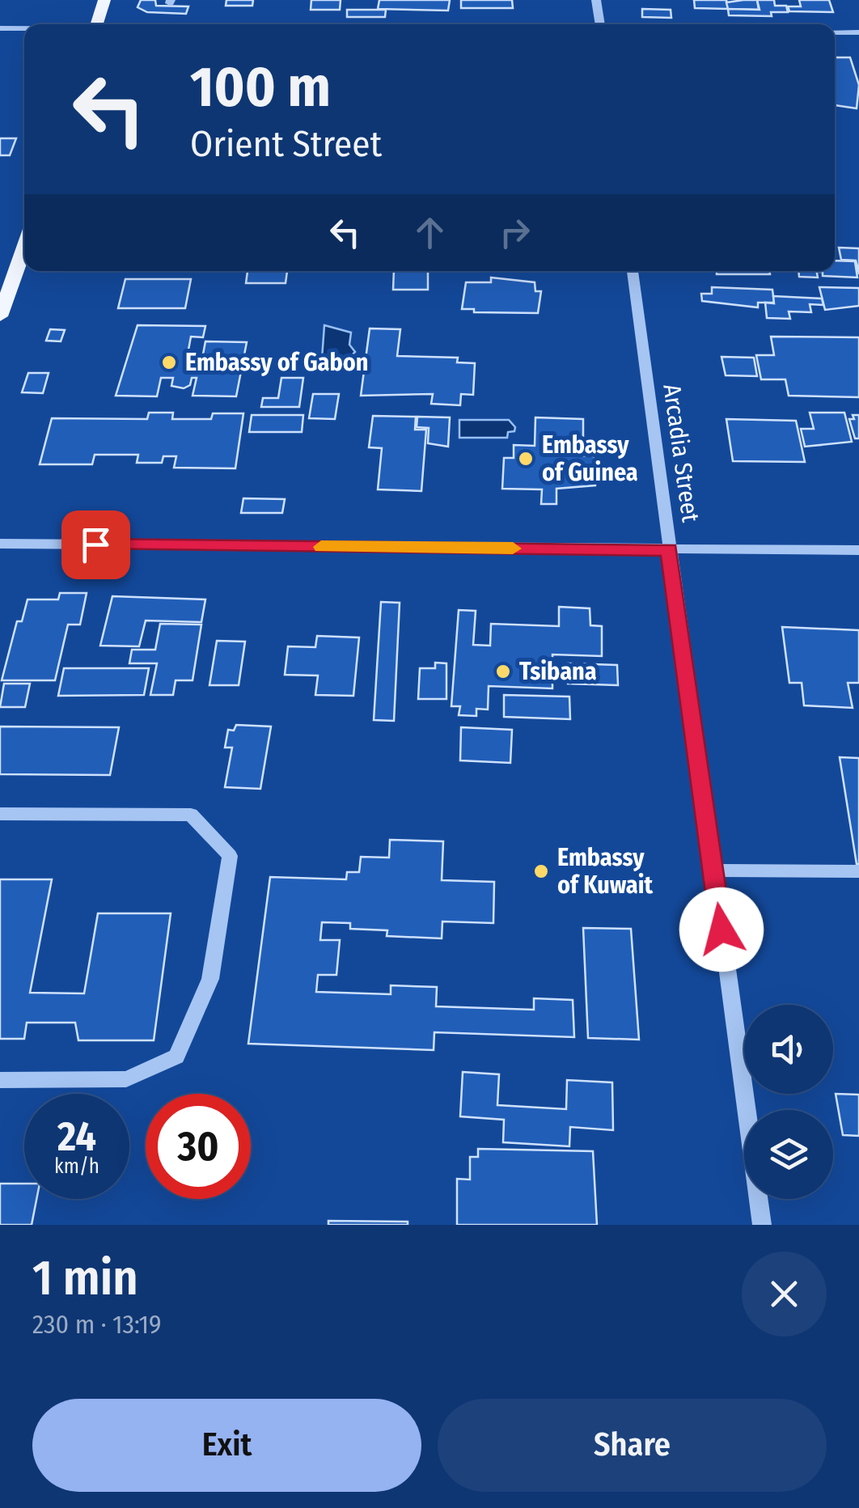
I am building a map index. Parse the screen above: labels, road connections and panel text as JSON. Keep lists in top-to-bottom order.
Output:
{
  "streets": {
    "street": ["Arcadia Street"]
  },
  "places": [
    "Embassy of Gabon",
    "Embassy of Guinea",
    "Tsibana",
    "Embassy of Kuwait"
  ],
  "page": {
    "turn": ["100 m", "Orient Street"],
    "speed": "24 km/h",
    "limit": "30",
    "heading": ["1 min", "230 m · 13:19"],
    "buttons": ["Exit", "Share"]
  }
}
